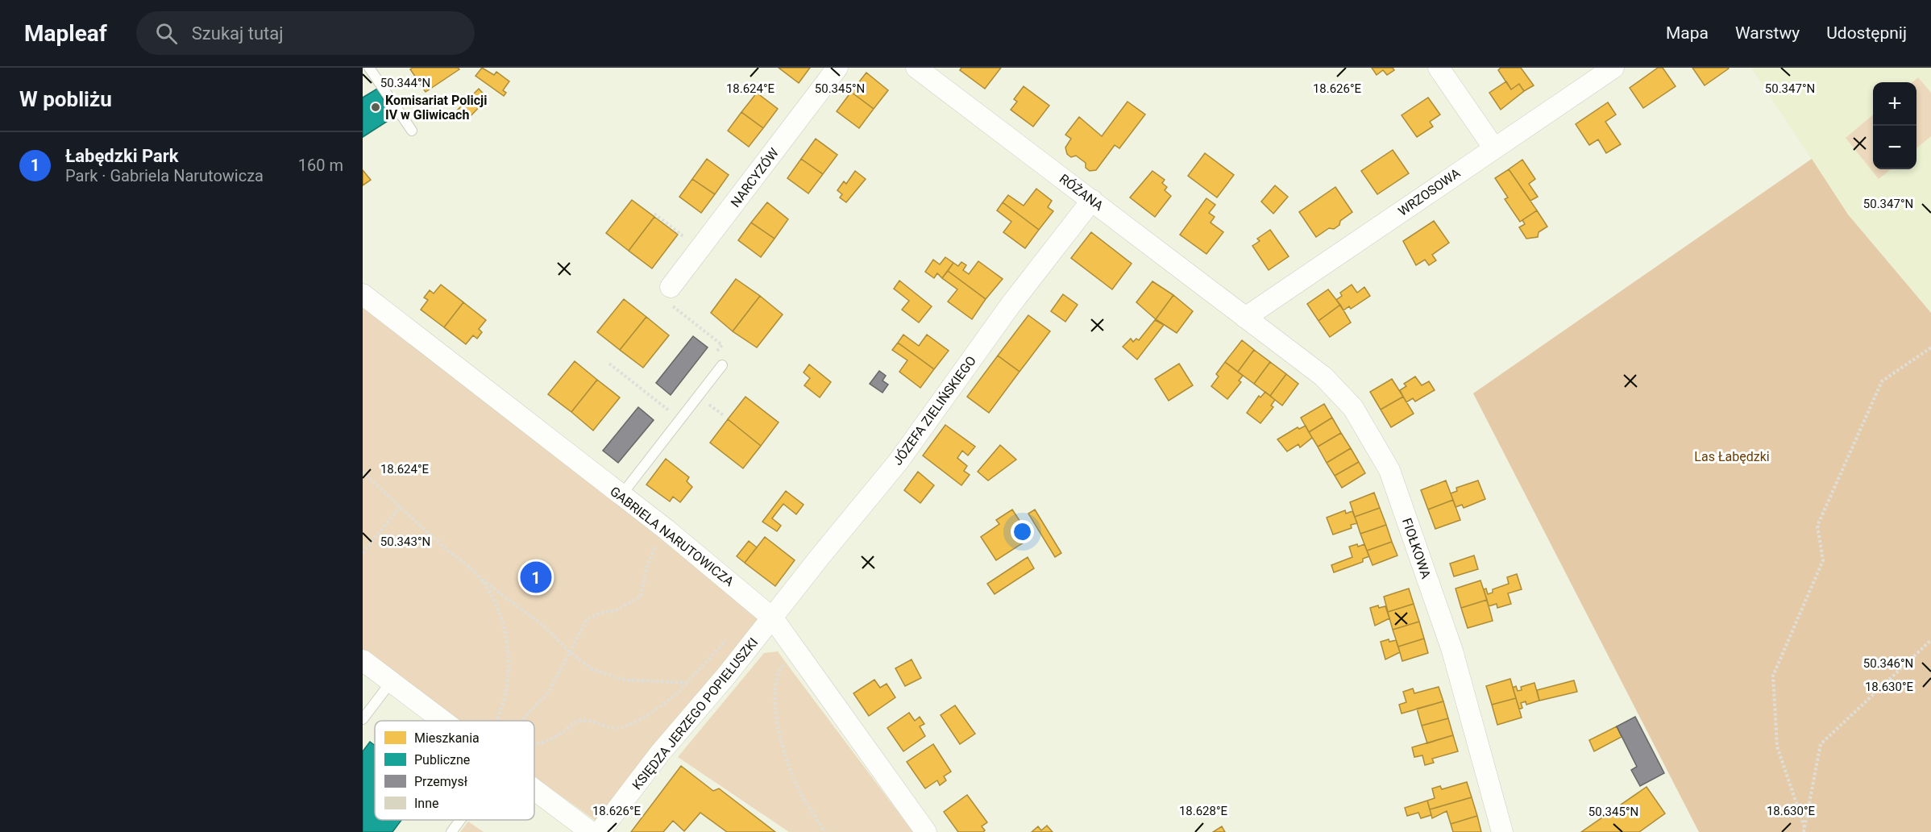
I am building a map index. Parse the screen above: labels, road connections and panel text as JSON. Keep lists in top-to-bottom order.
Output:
{
  "streets": {
    "street": [
      "NARCYZÓW",
      "RÓŻANA",
      "WRZOSOWA",
      "JÓZEFA ZIELIŃSKIEGO",
      "GABRIELA NARUTOWICZA",
      "FIOŁKOWA",
      "KSIĘDZA JERZEGO POPIEŁUSZKI"
    ]
  },
  "crossings": [
    ["RÓŻANA", "WRZOSOWA"],
    ["RÓŻANA", "JÓZEFA ZIELIŃSKIEGO"],
    ["RÓŻANA", "FIOŁKOWA"],
    ["WRZOSOWA", "FIOŁKOWA"],
    ["JÓZEFA ZIELIŃSKIEGO", "GABRIELA NARUTOWICZA"],
    ["JÓZEFA ZIELIŃSKIEGO", "KSIĘDZA JERZEGO POPIEŁUSZKI"],
    ["GABRIELA NARUTOWICZA", "KSIĘDZA JERZEGO POPIEŁUSZKI"]
  ],
  "parks": ["Las Łabędzki"],
  "places": ["Komisariat Policji IV w Gliwicach"],
  "legend": [
    "Mieszkania",
    "Publiczne",
    "Przemysł",
    "Inne"
  ],
  "page": {
    "header": "Mapleaf",
    "search": "Szukaj tutaj",
    "nav": ["Mapa", "Warstwy", "Udostępnij"],
    "heading": "W pobliżu",
    "map_buttons": ["+", "−"],
    "list": [
      {
        "mark": "1",
        "name": "Łabędzki Park",
        "note": "Park · Gabriela Narutowicza",
        "value": "160 m"
      }
    ],
    "pins": "1"
  },
  "coordinates": [
    "50.344°N",
    "50.347°N",
    "50.345°N",
    "18.624°E",
    "18.626°E",
    "50.343°N",
    "50.346°N",
    "18.630°E",
    "18.628°E"
  ]
}
